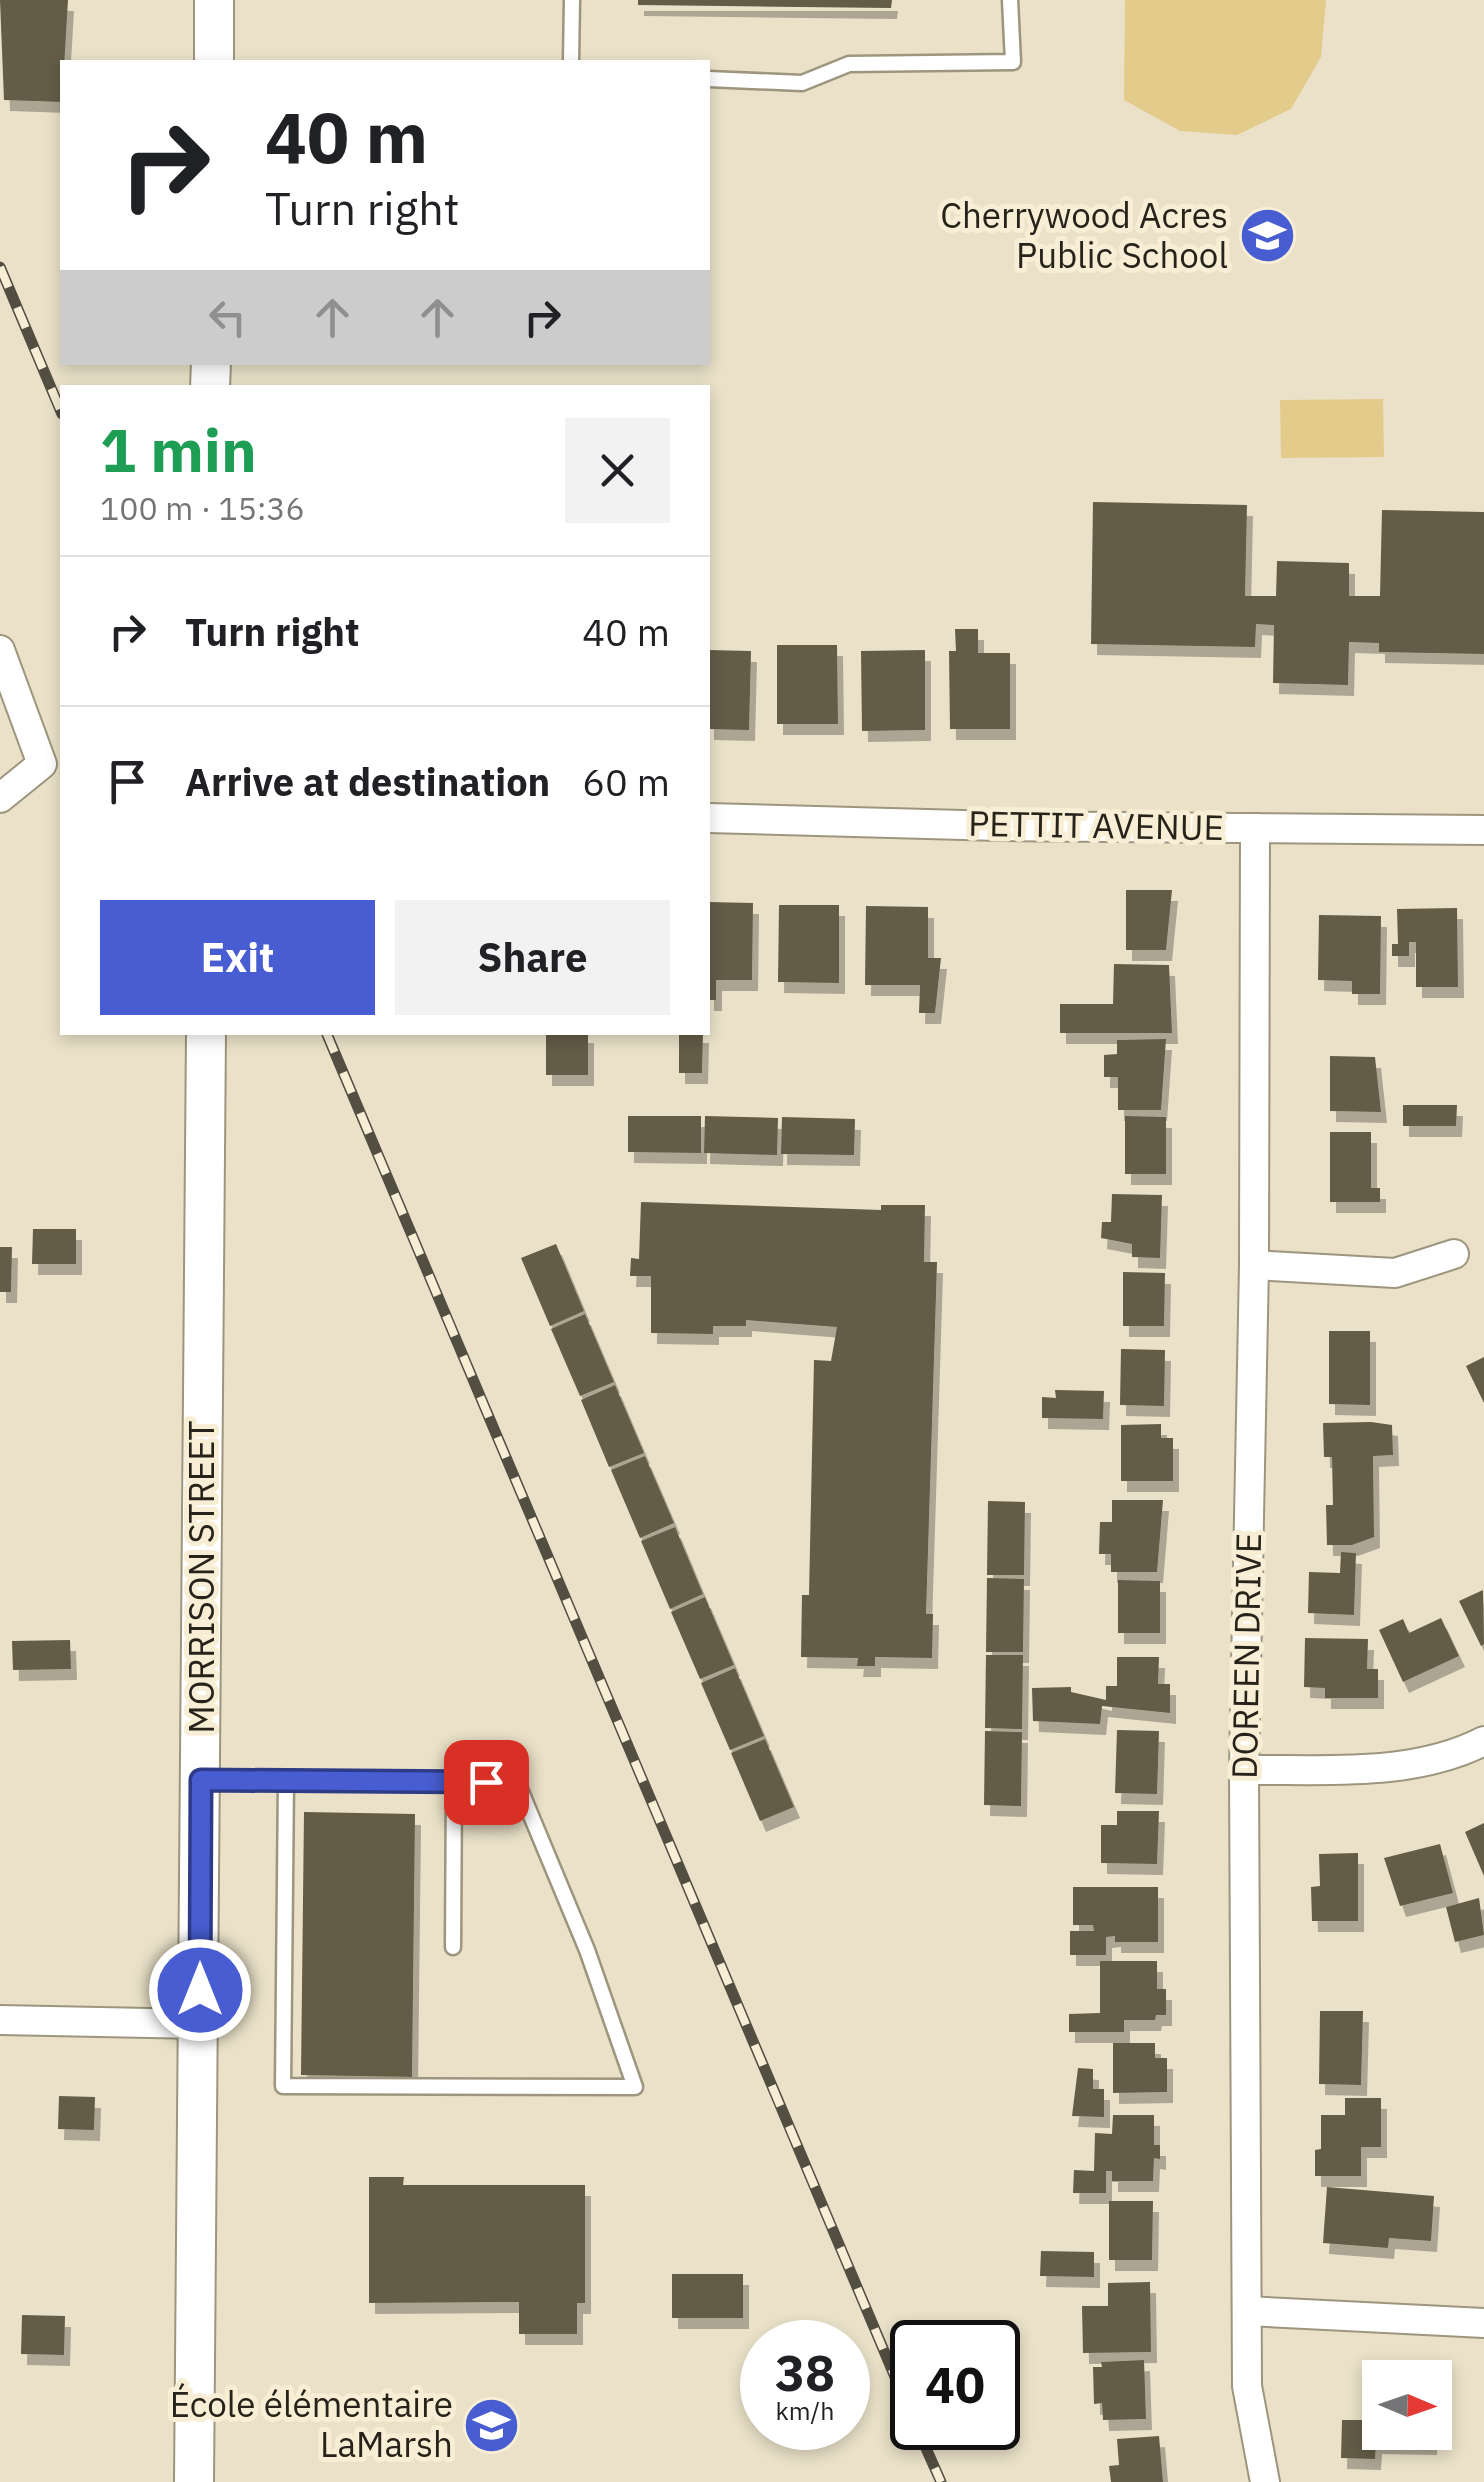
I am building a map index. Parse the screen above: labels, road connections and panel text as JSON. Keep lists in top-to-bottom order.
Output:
{
  "streets": {
    "street": ["PETTIT AVENUE", "MORRISON STREET", "DOREEN DRIVE"]
  },
  "crossings": [
    ["PETTIT AVENUE", "DOREEN DRIVE"]
  ],
  "places": {
    "school or university": ["Cherrywood Acres Public School", "École élémentaire LaMarsh"]
  },
  "north": "right",
  "page": {
    "turn": ["40 m", "Turn right"],
    "heading": ["1 min", "100 m · 15:36"],
    "list": [
      {
        "name": "Turn right",
        "value": "40 m"
      },
      {
        "name": "Arrive at destination",
        "value": "60 m"
      }
    ],
    "buttons": ["Exit", "Share"],
    "speed": "38 km/h",
    "limit": "40"
  }
}
